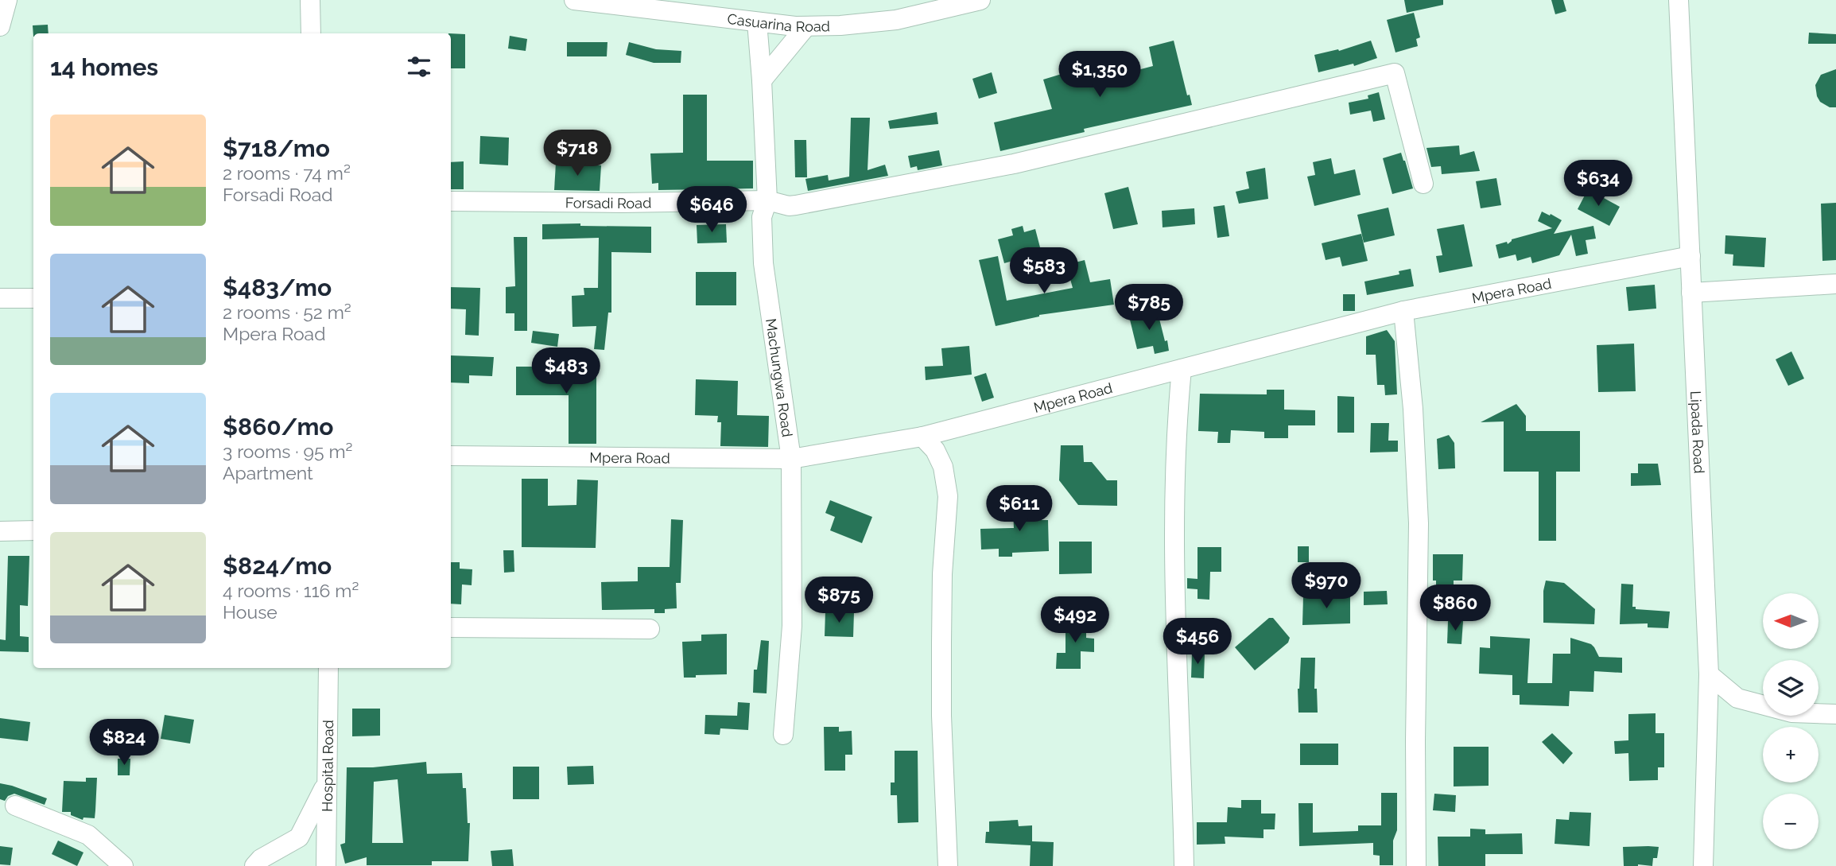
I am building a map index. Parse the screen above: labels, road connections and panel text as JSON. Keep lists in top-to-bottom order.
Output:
{
  "streets": {
    "street": [
      "Casuarina Road",
      "Forsadi Road",
      "Mpera Road",
      "Machungwa Road",
      "Lipada Road",
      "Hospital Road"
    ]
  },
  "crossings": [
    ["Casuarina Road", "Machungwa Road"],
    ["Forsadi Road", "Machungwa Road"],
    ["Mpera Road", "Machungwa Road"],
    ["Mpera Road", "Lipada Road"]
  ],
  "north": "left",
  "page": {
    "heading": "14 homes",
    "price": [
      "$1,350",
      "$718",
      "$634",
      "$646",
      "$583",
      "$785",
      "$483",
      "$611",
      "$970",
      "$875",
      "$860",
      "$492",
      "$456",
      "$824"
    ],
    "list": [
      {
        "name": "$718/mo",
        "note": "2 rooms · 74 m² · Forsadi Road"
      },
      {
        "name": "$483/mo",
        "note": "2 rooms · 52 m² · Mpera Road"
      },
      {
        "name": "$860/mo",
        "note": "3 rooms · 95 m² · Apartment"
      },
      {
        "name": "$824/mo",
        "note": "4 rooms · 116 m² · House"
      }
    ],
    "map_buttons": ["+", "−"]
  }
}
